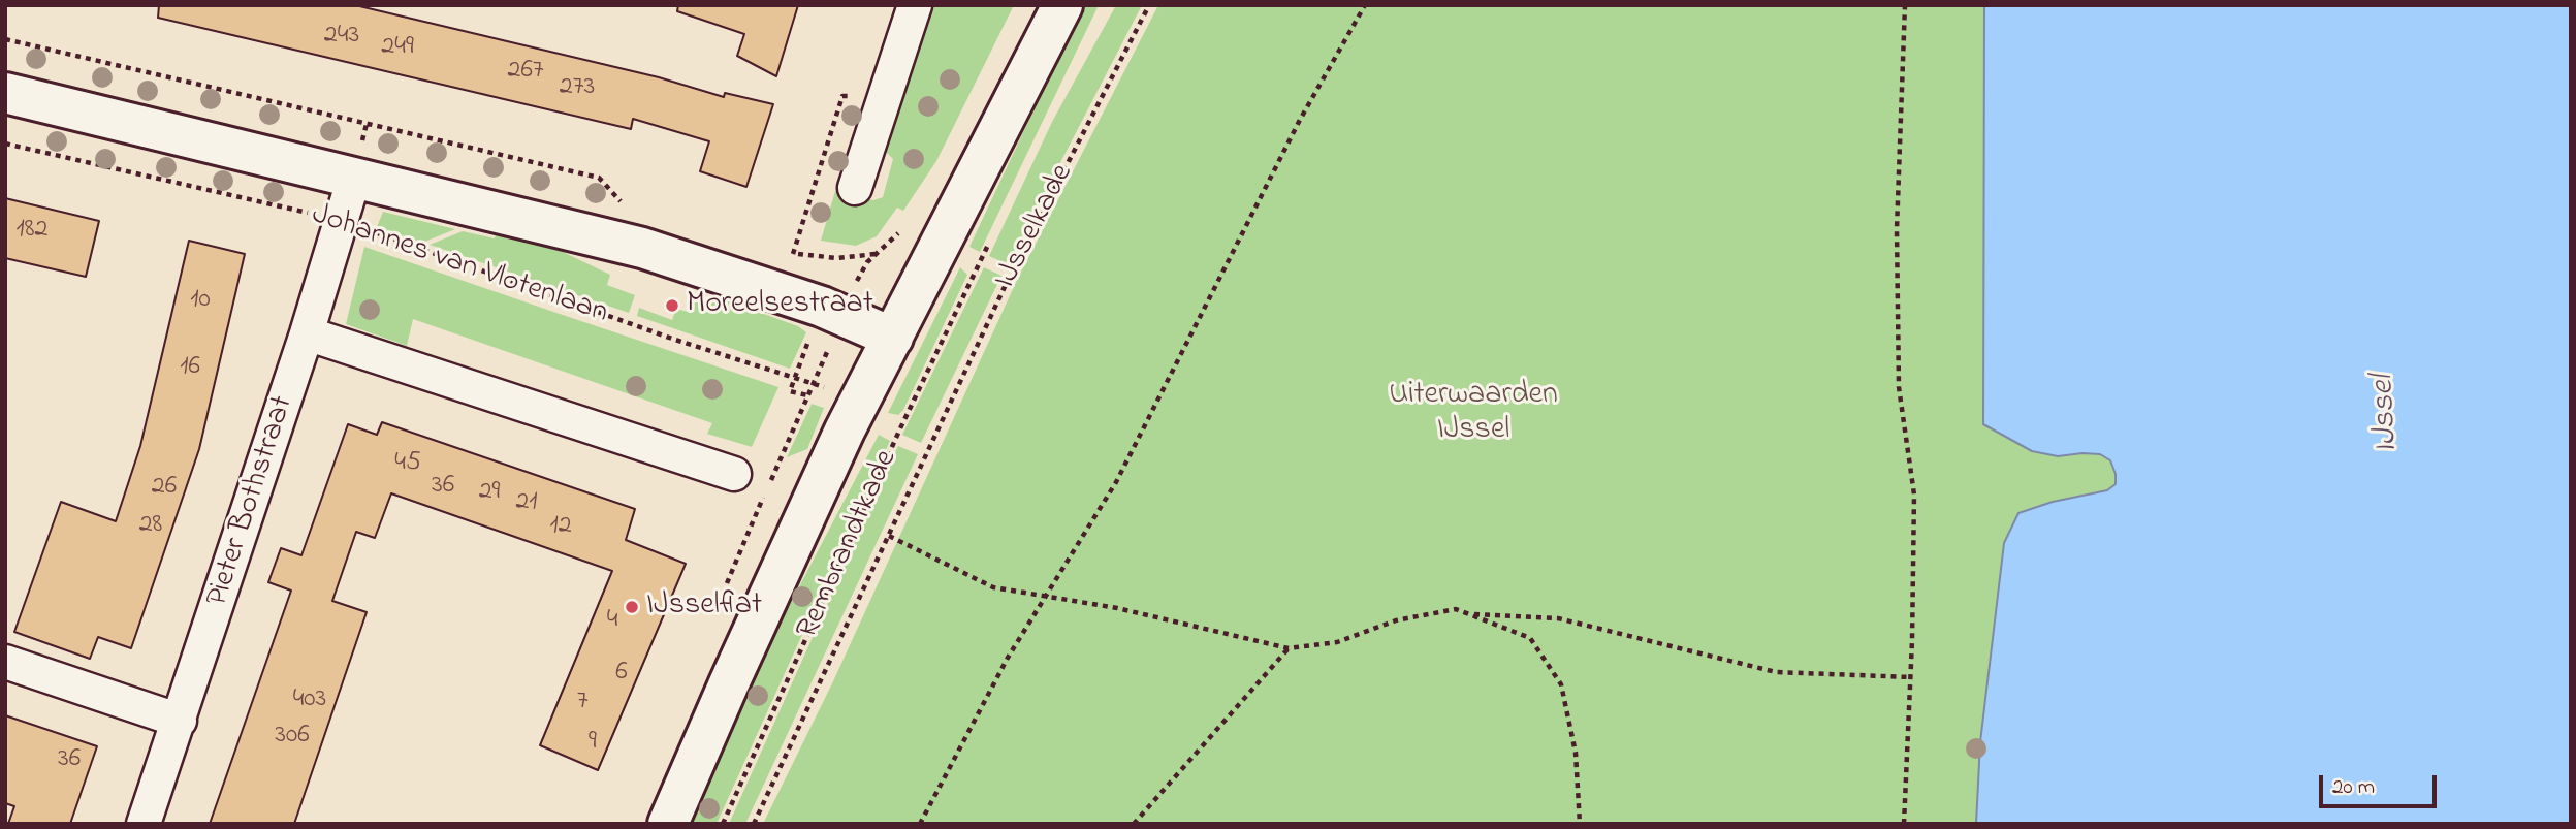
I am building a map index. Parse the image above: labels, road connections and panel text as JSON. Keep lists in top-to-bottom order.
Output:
{
  "streets": {
    "street": ["Johannes van Vlotenlaan", "Pieter Bothstraat", "Rembrandtkade"],
    "path": ["IJsselkade"]
  },
  "crossings": [
    ["IJsselkade", "Rembrandtkade"],
    ["Johannes van Vlotenlaan", "Pieter Bothstraat"],
    ["Johannes van Vlotenlaan", "Rembrandtkade"]
  ],
  "water": ["IJssel"],
  "parks": ["Uiterwaarden IJssel"],
  "places": ["Moreelsestraat", "IJsselflat"],
  "house_numbers": [
    "243",
    "249",
    "267",
    "273",
    "182",
    "10",
    "16",
    "45",
    "36",
    "26",
    "29",
    "21",
    "28",
    "12",
    "4",
    "6",
    "403",
    "7",
    "306",
    "9",
    "36"
  ],
  "scale_bar": "20 m"
}
